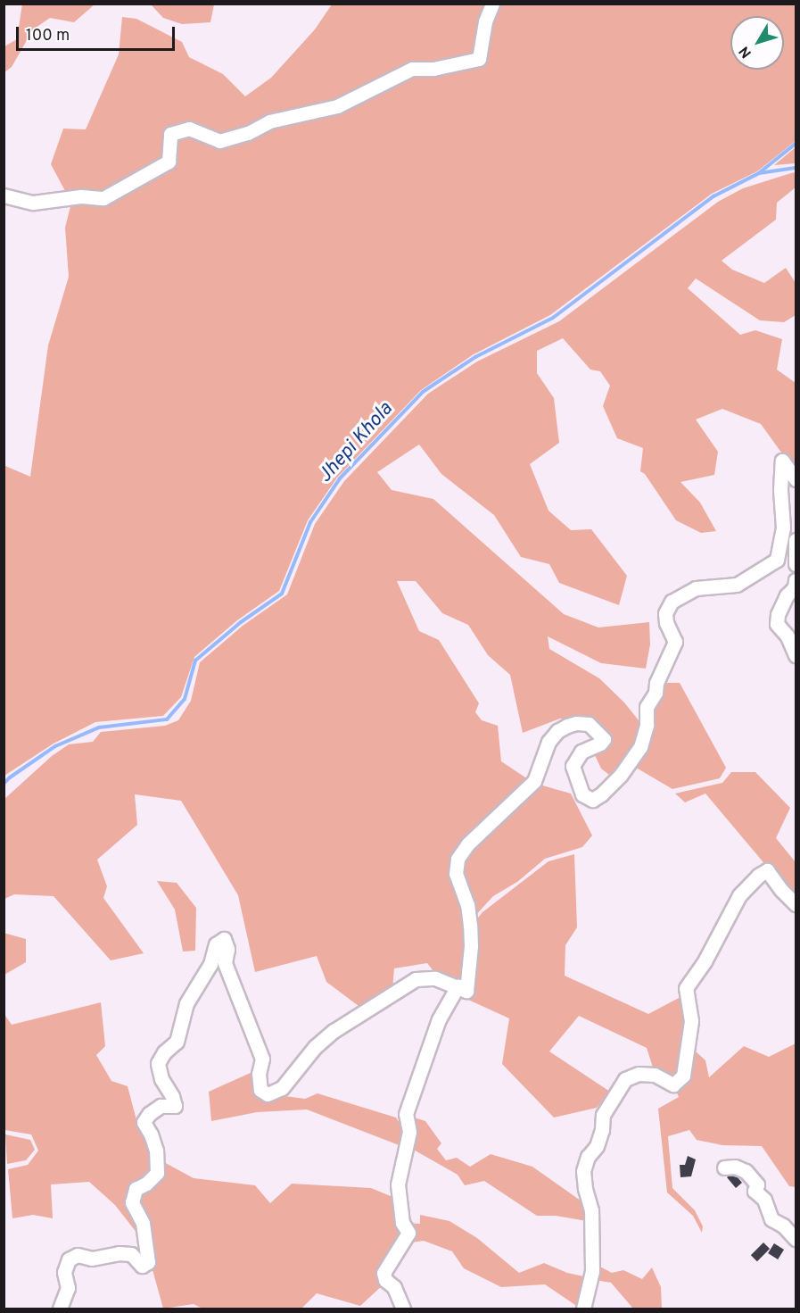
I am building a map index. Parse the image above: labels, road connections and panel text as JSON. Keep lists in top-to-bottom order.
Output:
{
  "water": ["Jhepi Khola"],
  "scale_bar": "100 m",
  "north": "bottom left"
}
